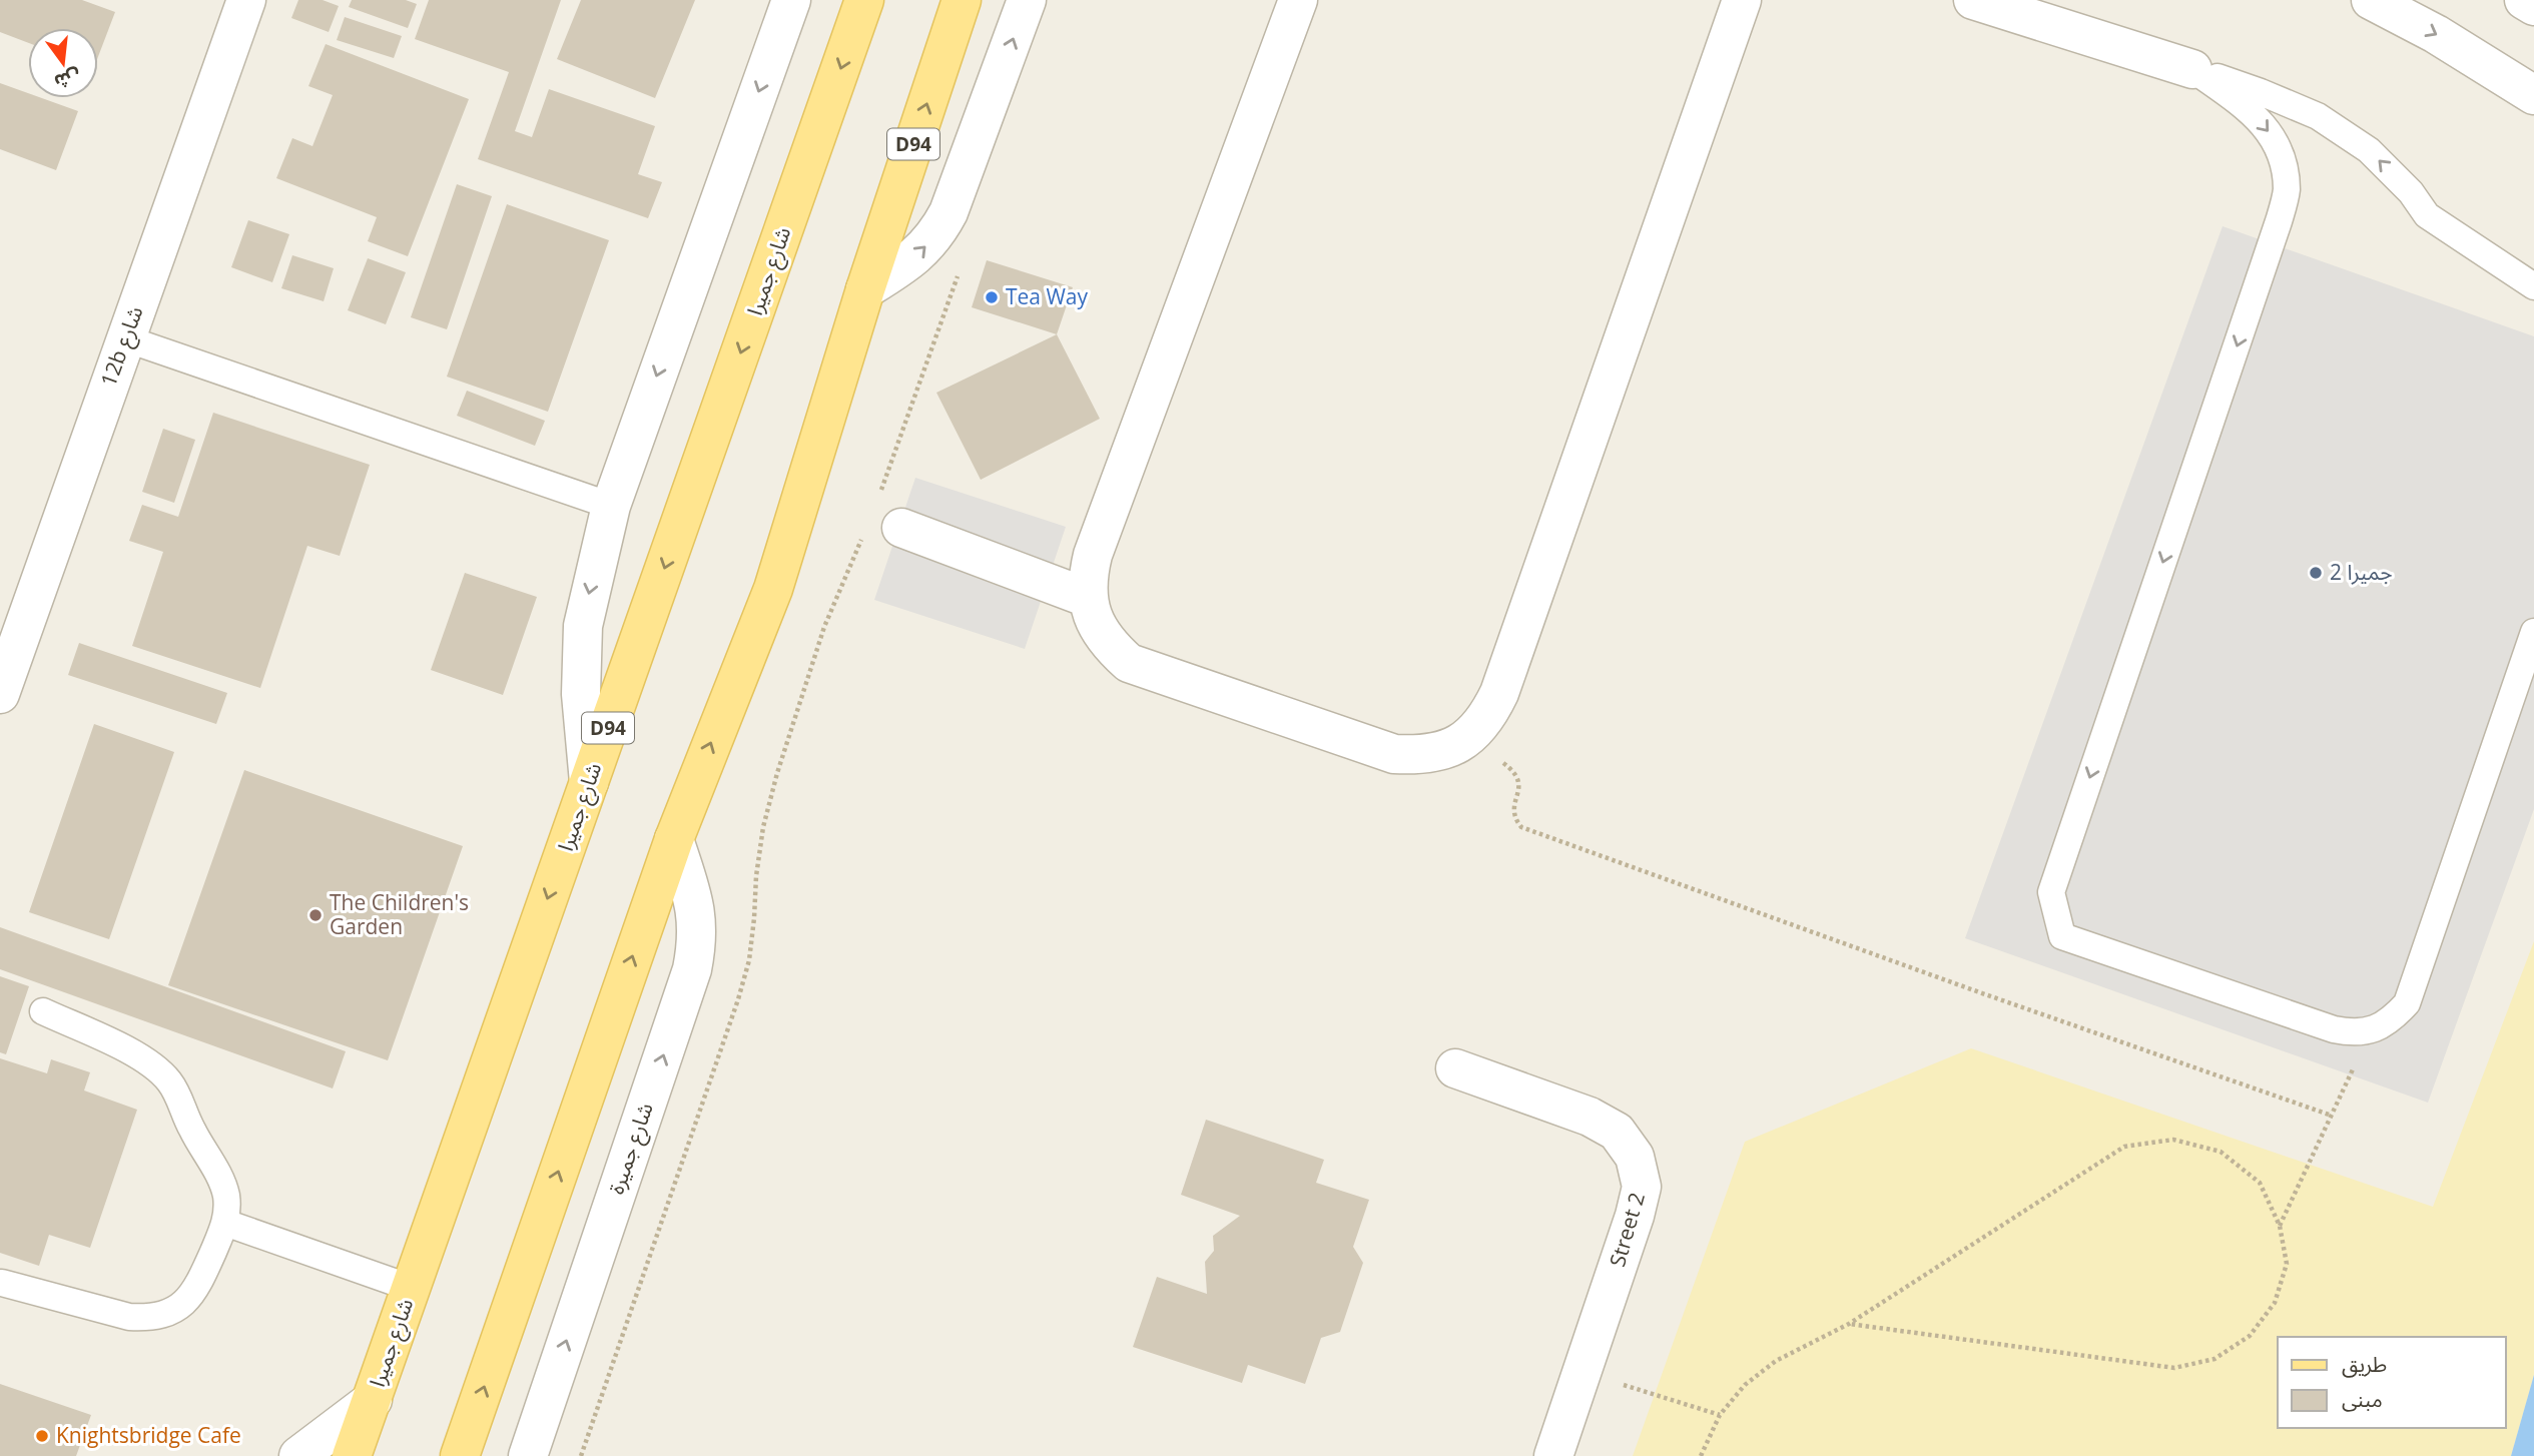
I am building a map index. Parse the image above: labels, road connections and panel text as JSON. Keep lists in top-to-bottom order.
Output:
{
  "streets": {
    "main road": ["D94", "شارع جميرا"],
    "street": ["12b شارع", "شارع جميرة", "Street 2"]
  },
  "crossings": [
    ["D94", "شارع جميرة"]
  ],
  "one_way": ["شارع جميرة"],
  "places": [
    "Tea Way",
    "جميرا 2",
    "The Children's Garden",
    "Knightsbridge Cafe"
  ],
  "legend": ["طريق", "مبنى"],
  "north": "bottom"
}
